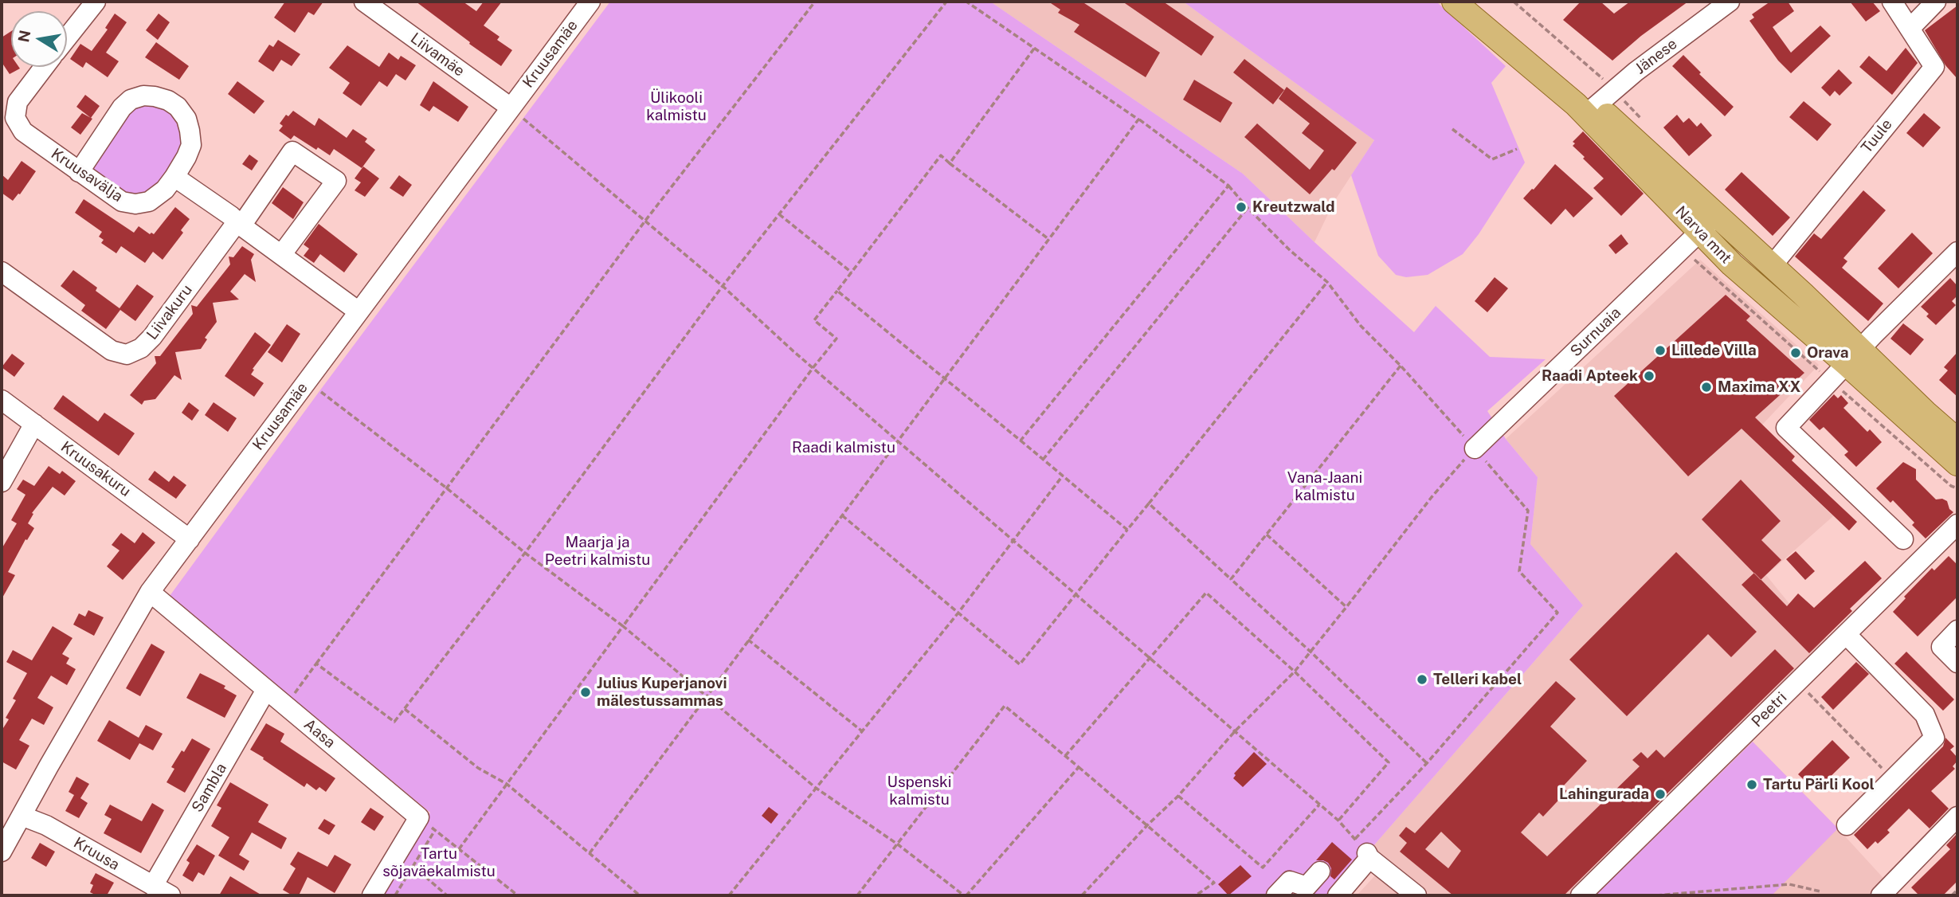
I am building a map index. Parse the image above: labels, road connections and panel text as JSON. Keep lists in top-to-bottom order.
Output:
{
  "streets": {
    "main road": ["Narva mnt"],
    "street": [
      "Kruusamäe",
      "Liivamäe",
      "Jänese",
      "Tuule",
      "Kruusavälja",
      "Liivakuru",
      "Surnuaia",
      "Kruusakuru",
      "Peetri",
      "Aasa",
      "Sambla",
      "Kruusa"
    ]
  },
  "crossings": [
    ["Kruusamäe", "Liivamäe"],
    ["Kruusamäe", "Kruusakuru"],
    ["Kruusamäe", "Aasa"],
    ["Kruusamäe", "Kruusa"],
    ["Jänese", "Narva mnt"],
    ["Tuule", "Narva mnt"],
    ["Narva mnt", "Surnuaia"],
    ["Aasa", "Sambla"],
    ["Sambla", "Kruusa"]
  ],
  "parks": [
    "Ülikooli kalmistu",
    "Raadi kalmistu",
    "Vana-Jaani kalmistu",
    "Maarja ja Peetri kalmistu",
    "Uspenski kalmistu",
    "Tartu sõjaväekalmistu"
  ],
  "places": [
    "Kreutzwald",
    "Lillede Villa",
    "Orava",
    "Raadi Apteek",
    "Maxima XX",
    "Telleri kabel",
    "Julius Kuperjanovi mälestussammas",
    "Tartu Pärli Kool",
    "Lahingurada"
  ],
  "north": "left"
}
